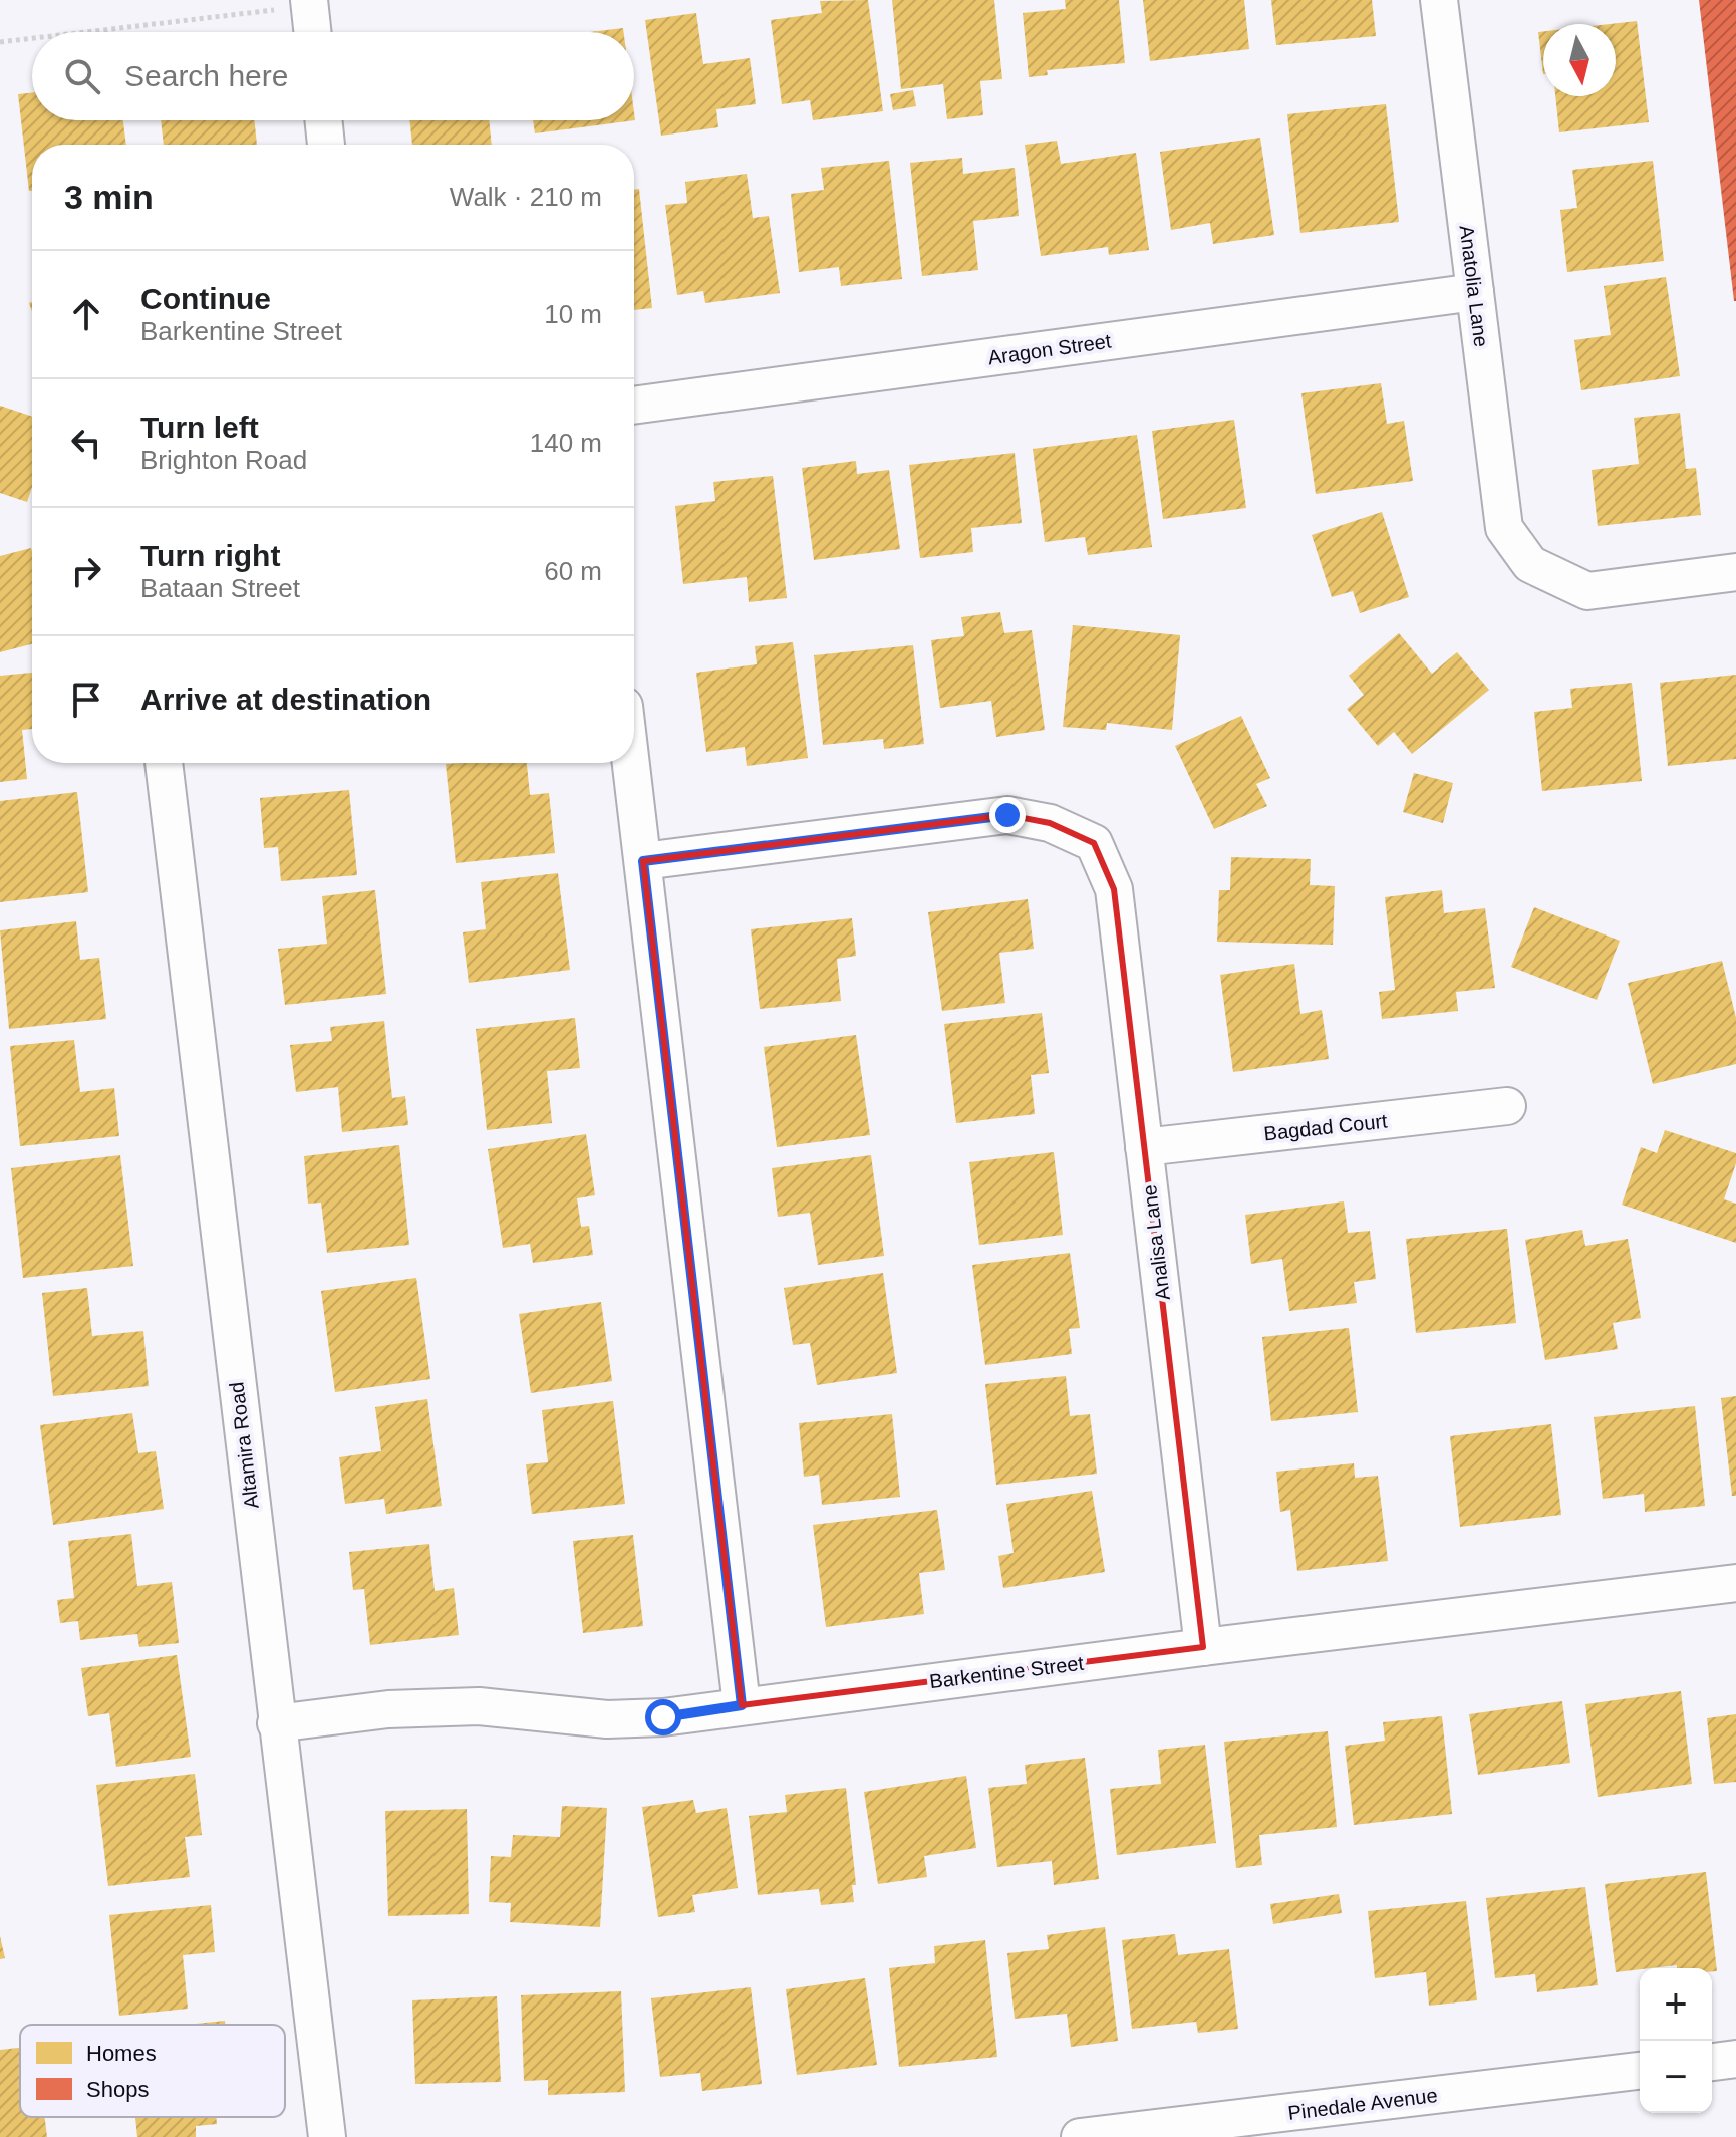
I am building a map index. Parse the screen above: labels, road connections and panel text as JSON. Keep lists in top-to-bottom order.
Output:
{
  "streets": {
    "street": [
      "Anatolia Lane",
      "Aragon Street",
      "Bagdad Court",
      "Analisa Lane",
      "Altamira Road",
      "Barkentine Street",
      "Pinedale Avenue"
    ]
  },
  "crossings": [
    ["Anatolia Lane", "Aragon Street"],
    ["Bagdad Court", "Analisa Lane"],
    ["Analisa Lane", "Barkentine Street"],
    ["Altamira Road", "Barkentine Street"]
  ],
  "legend": ["Homes", "Shops"],
  "north": "bottom",
  "page": {
    "search": "Search here",
    "heading": ["3 min", "Walk · 210 m"],
    "list": [
      ["Continue", "Barkentine Street", "10 m"],
      ["Turn left", "Brighton Road", "140 m"],
      ["Turn right", "Bataan Street", "60 m"],
      "Arrive at destination"
    ],
    "map_buttons": ["+", "−"]
  }
}
